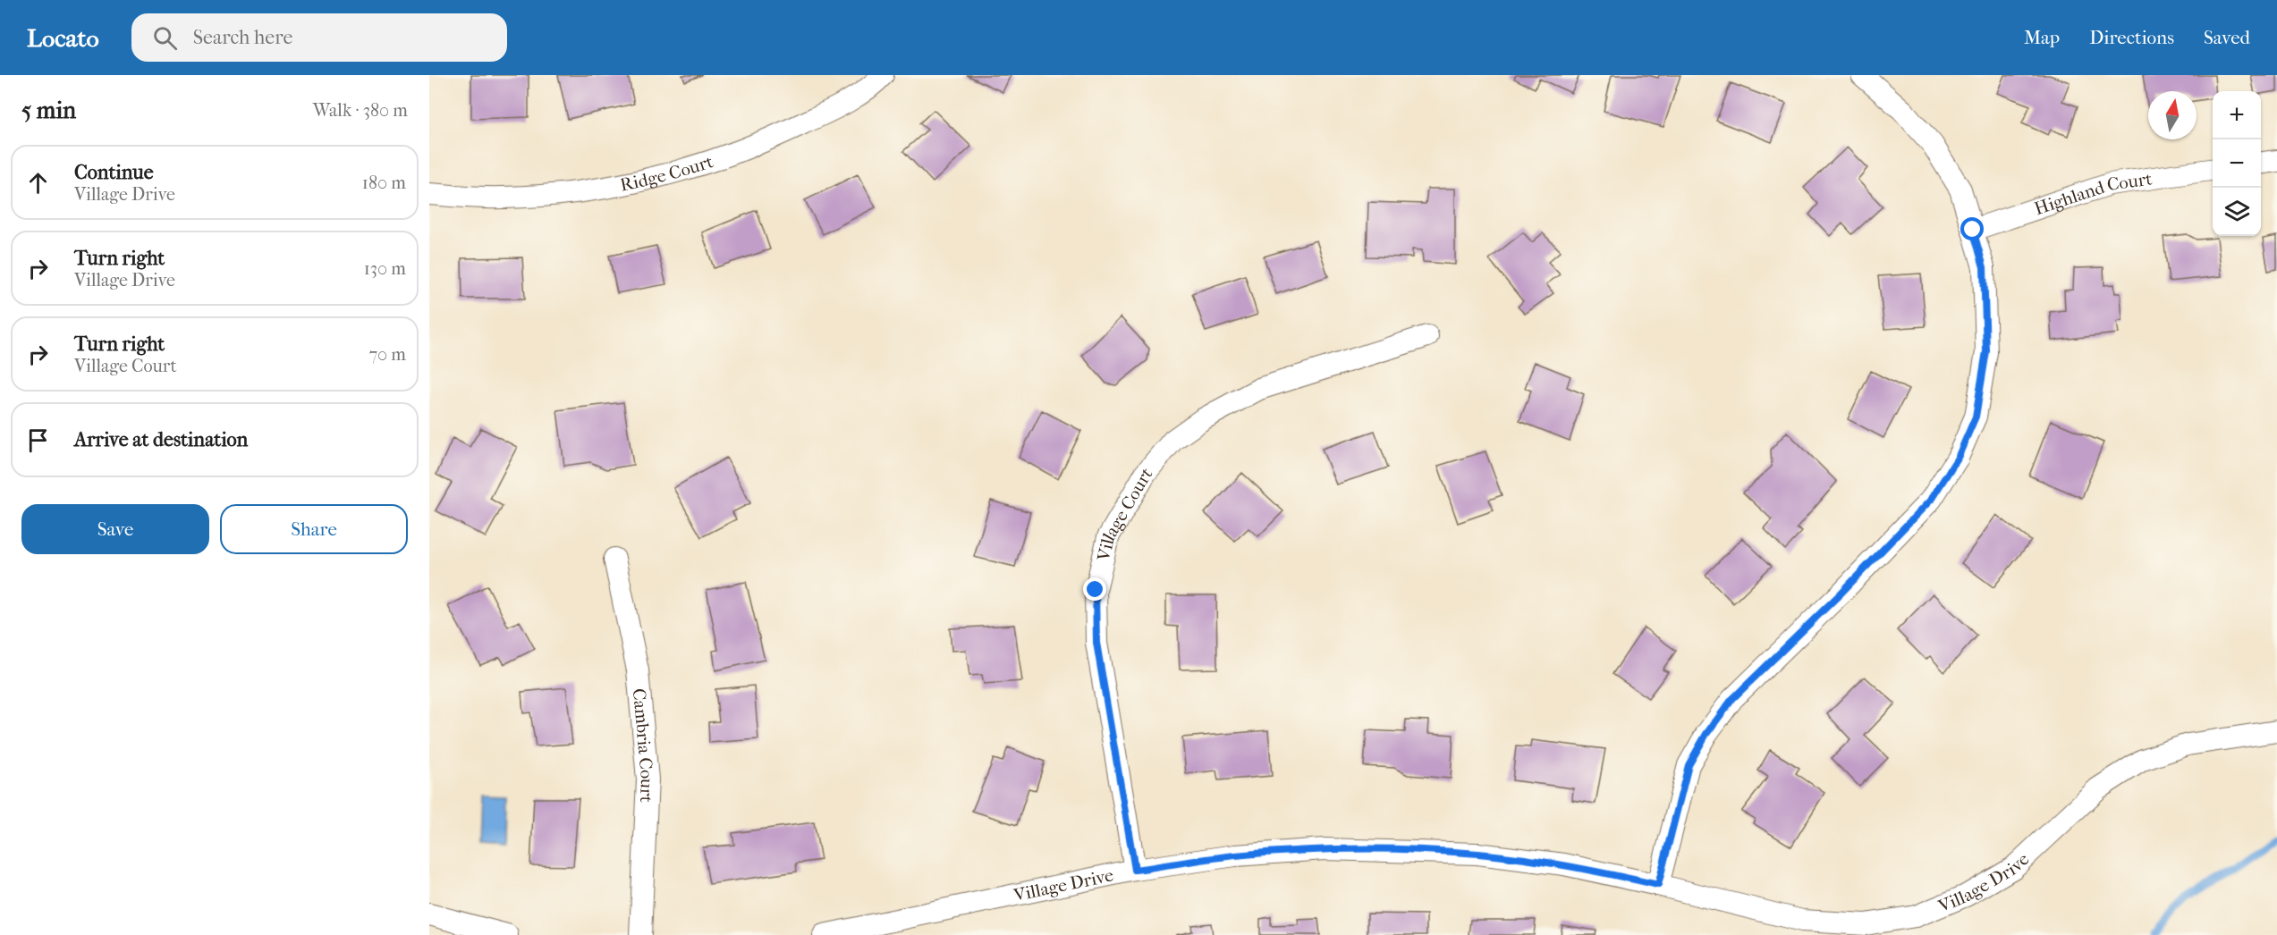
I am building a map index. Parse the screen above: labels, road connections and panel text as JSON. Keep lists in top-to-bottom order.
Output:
{
  "streets": {
    "street": [
      "Ridge Court",
      "Highland Court",
      "Village Court",
      "Cambria Court",
      "Village Drive"
    ]
  },
  "crossings": [
    ["Village Court", "Village Drive"]
  ],
  "north": "top",
  "page": {
    "header": "Locato",
    "search": "Search here",
    "nav": ["Map", "Directions", "Saved"],
    "heading": ["5 min", "Walk · 380 m"],
    "map_buttons": ["+", "−"],
    "list": [
      ["Continue", "Village Drive", "180 m"],
      ["Turn right", "Village Drive", "130 m"],
      ["Turn right", "Village Court", "70 m"],
      "Arrive at destination"
    ],
    "buttons": ["Save", "Share"]
  }
}
